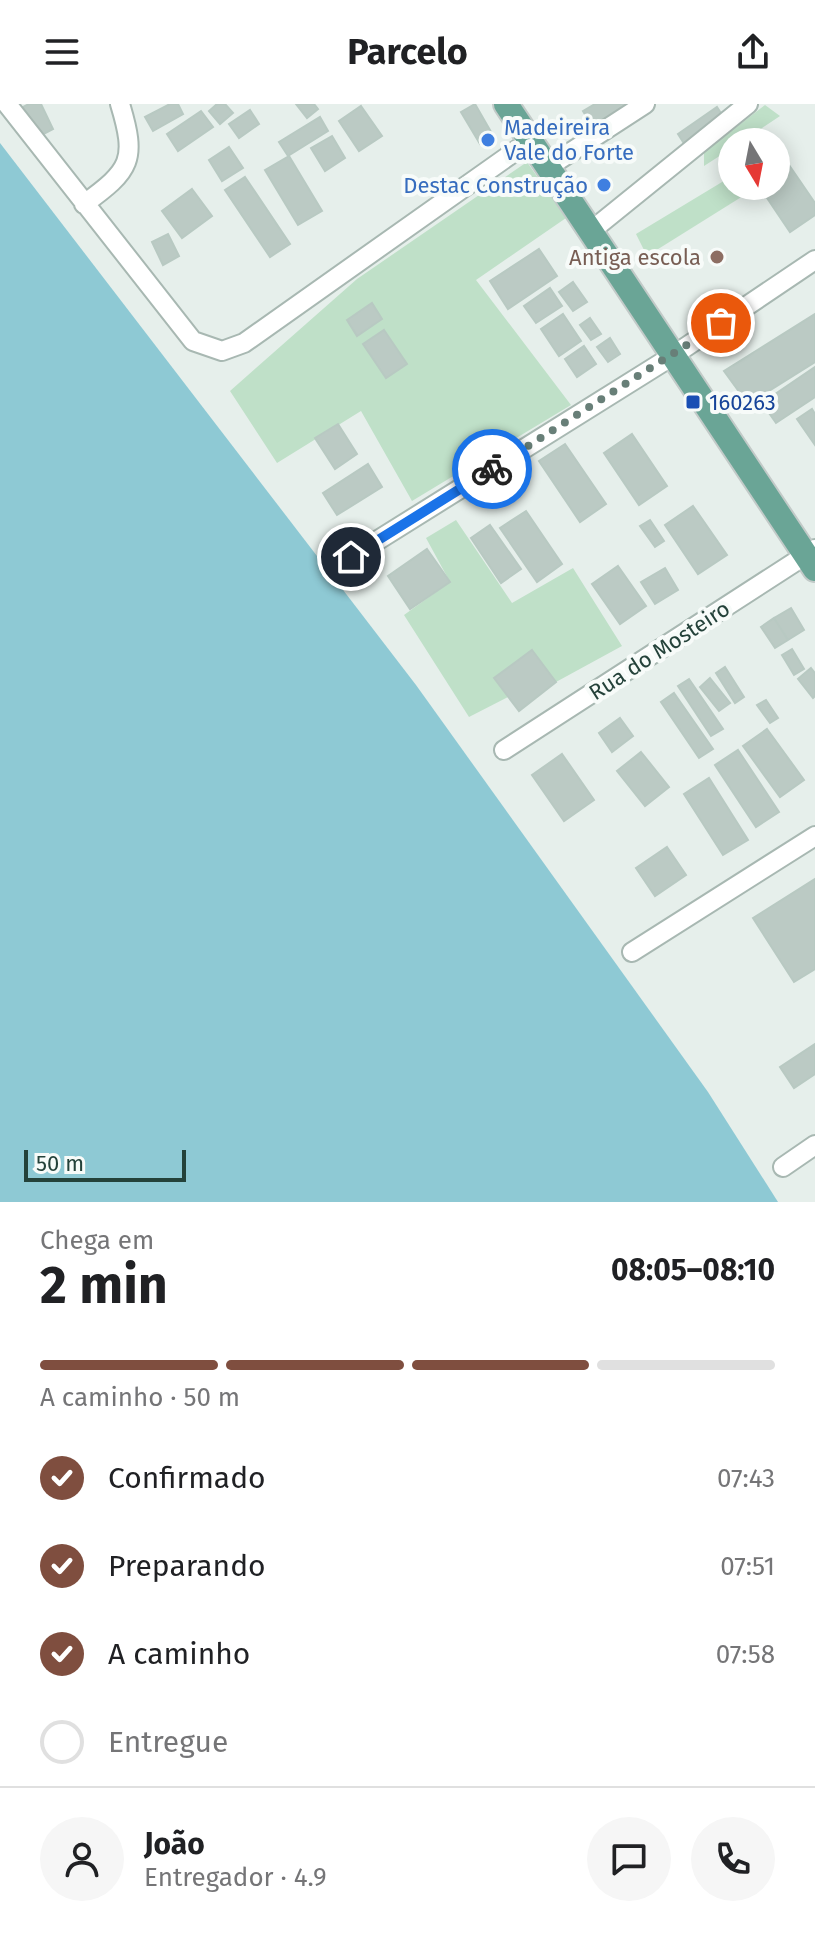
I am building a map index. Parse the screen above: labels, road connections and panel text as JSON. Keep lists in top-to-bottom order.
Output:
{
  "streets": {
    "street": ["Rua do Mosteiro"]
  },
  "places": {
    "other": ["Madeireira Vale do Forte", "Destac Construção", "Antiga escola"],
    "transit": ["160263"]
  },
  "scale_bar": "50 m",
  "north": "bottom",
  "page": {
    "header": "Parcelo",
    "scale": "50 m",
    "heading": ["2 min", "Chega em", "08:05–08:10"],
    "panel": ["João", "Entregador · 4.9"],
    "bar": "A caminho · 50 m",
    "list": [
      ["Confirmado", "07:43"],
      ["Preparando", "07:51"],
      ["A caminho", "07:58"],
      "Entregue"
    ]
  }
}
